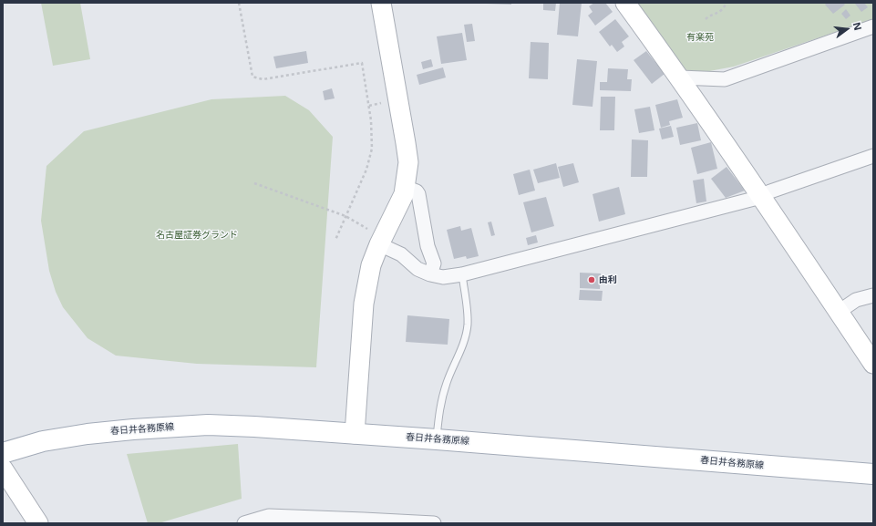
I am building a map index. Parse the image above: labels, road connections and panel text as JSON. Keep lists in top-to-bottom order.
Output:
{
  "streets": {
    "main road": ["春日井各務原線"]
  },
  "parks": ["有楽苑", "名古屋証券グランド"],
  "places": ["由利"],
  "north": "right"
}
